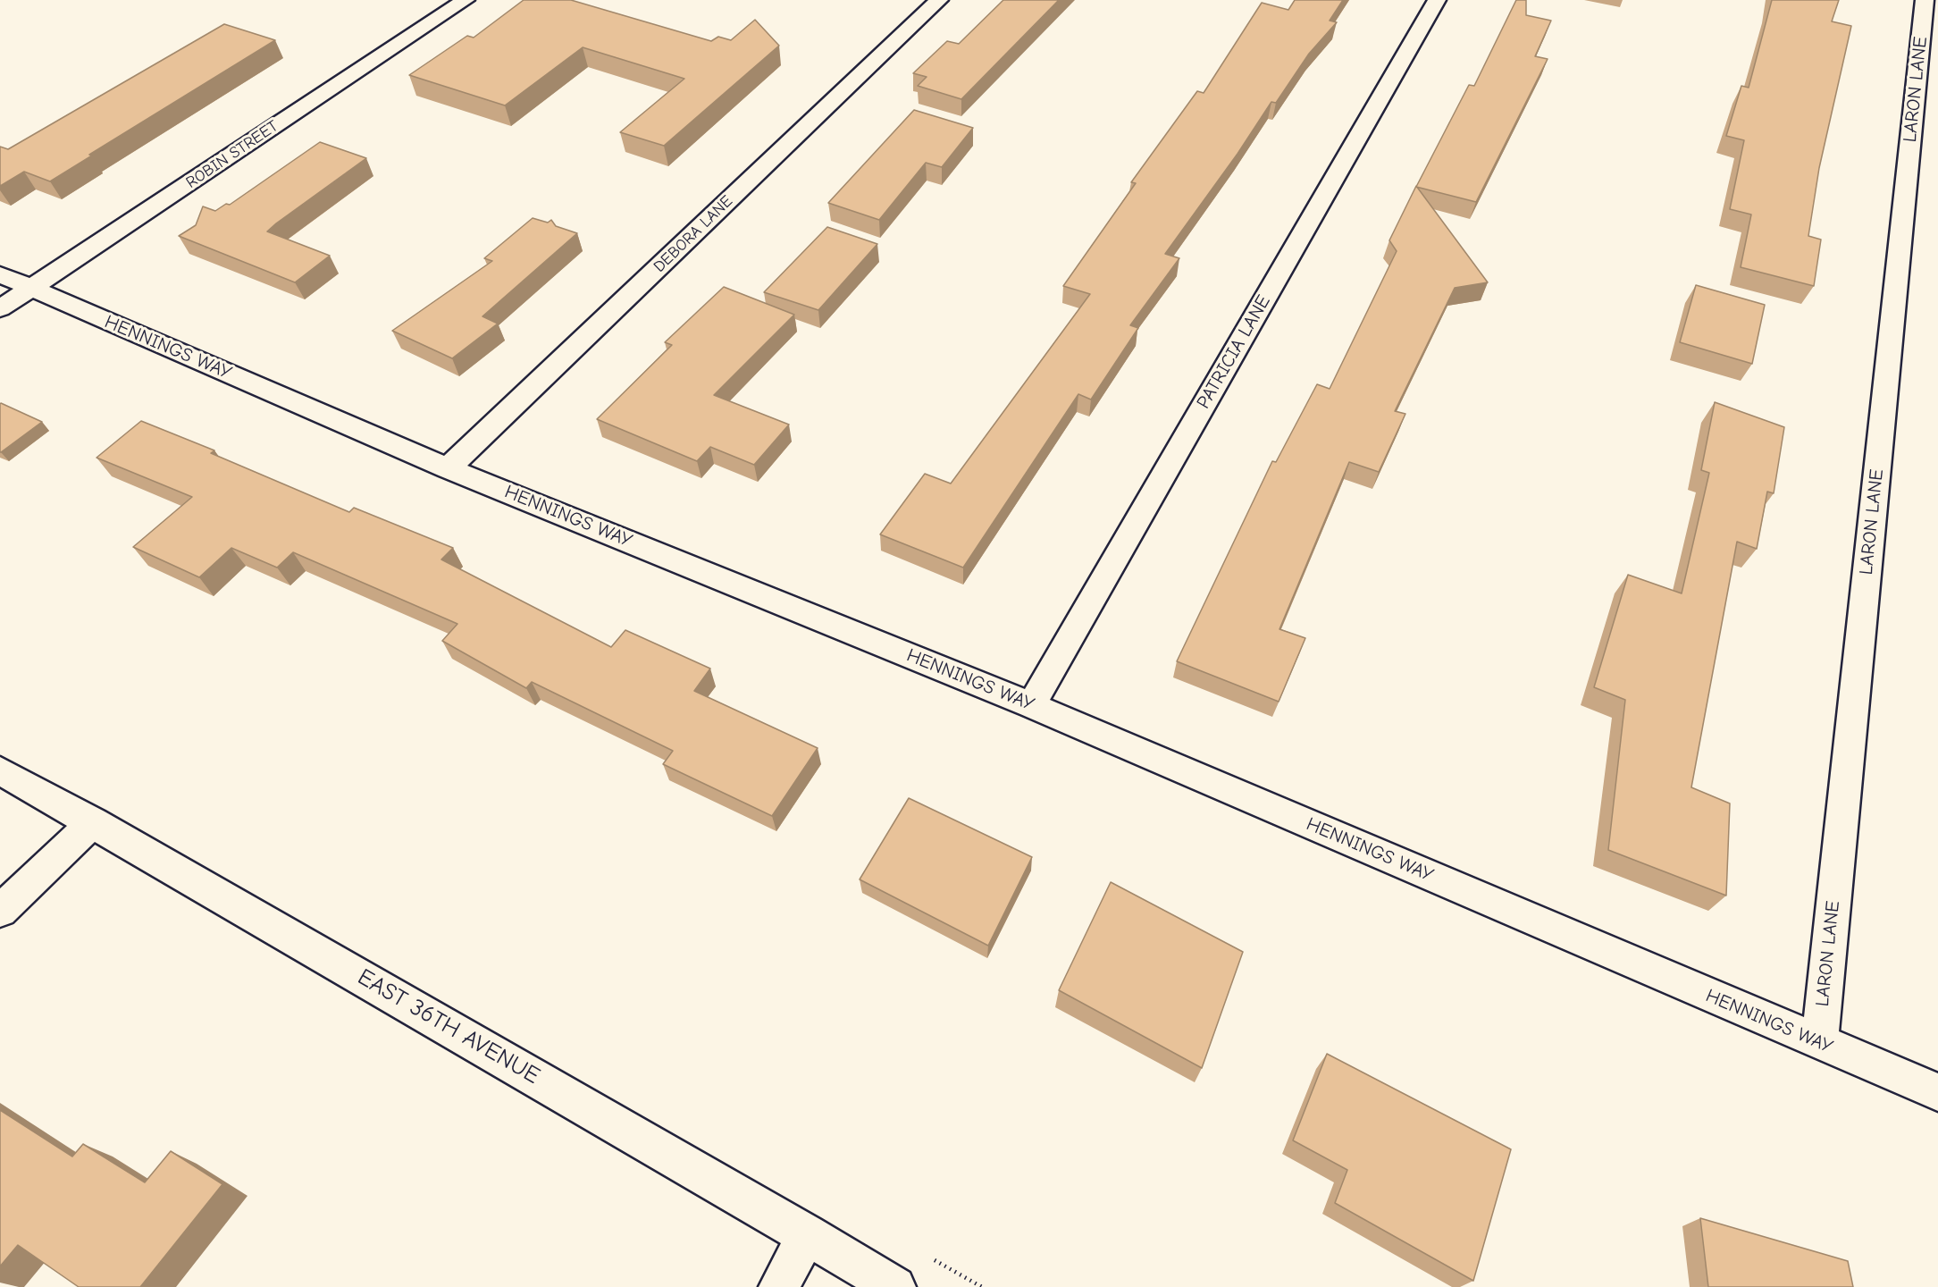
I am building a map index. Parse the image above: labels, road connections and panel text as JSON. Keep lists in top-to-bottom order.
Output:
{
  "streets": {
    "street": [
      "LARON LANE",
      "ROBIN STREET",
      "DEBORA LANE",
      "HENNINGS WAY",
      "PATRICIA LANE",
      "EAST 36TH AVENUE"
    ]
  },
  "crossings": [
    ["LARON LANE", "HENNINGS WAY"],
    ["ROBIN STREET", "HENNINGS WAY"],
    ["DEBORA LANE", "HENNINGS WAY"],
    ["HENNINGS WAY", "PATRICIA LANE"]
  ]
}
